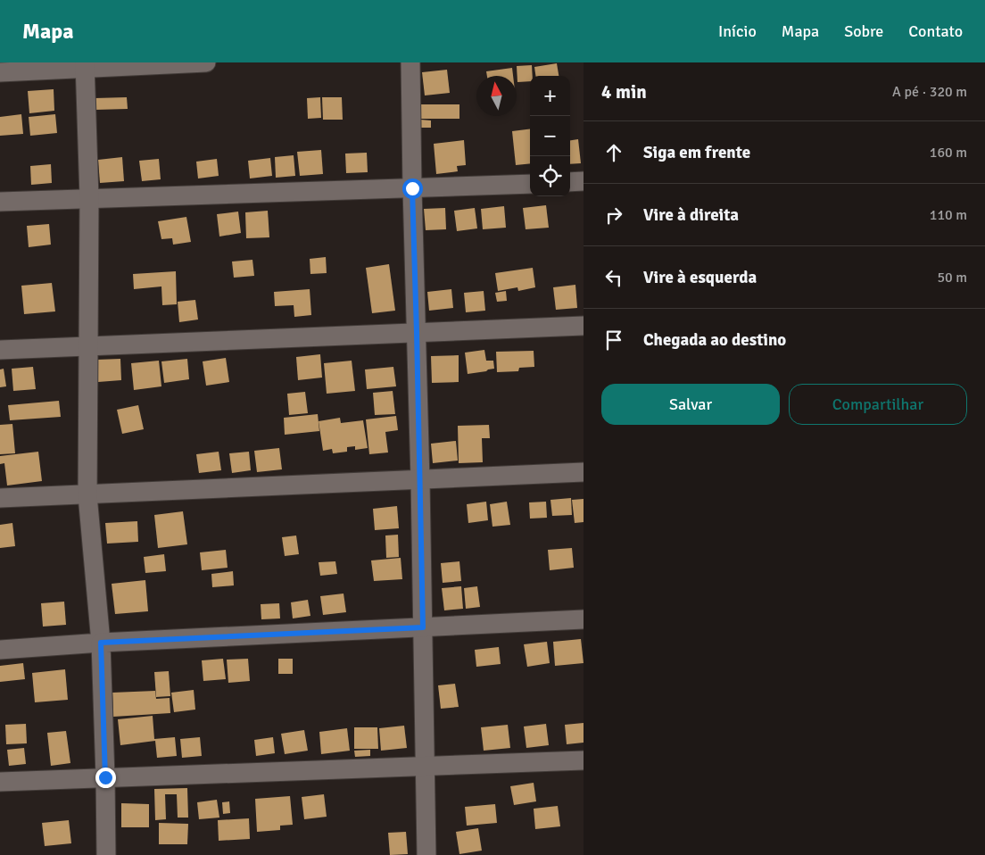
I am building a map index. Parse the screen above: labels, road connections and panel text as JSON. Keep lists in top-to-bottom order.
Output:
{
  "north": "top",
  "page": {
    "header": "Mapa",
    "nav": [
      "Início",
      "Mapa",
      "Sobre",
      "Contato"
    ],
    "heading": ["4 min", "A pé · 320 m"],
    "map_buttons": ["+", "−"],
    "list": [
      ["Siga em frente", "160 m"],
      ["Vire à direita", "110 m"],
      ["Vire à esquerda", "50 m"],
      "Chegada ao destino"
    ],
    "buttons": ["Salvar", "Compartilhar"]
  }
}
